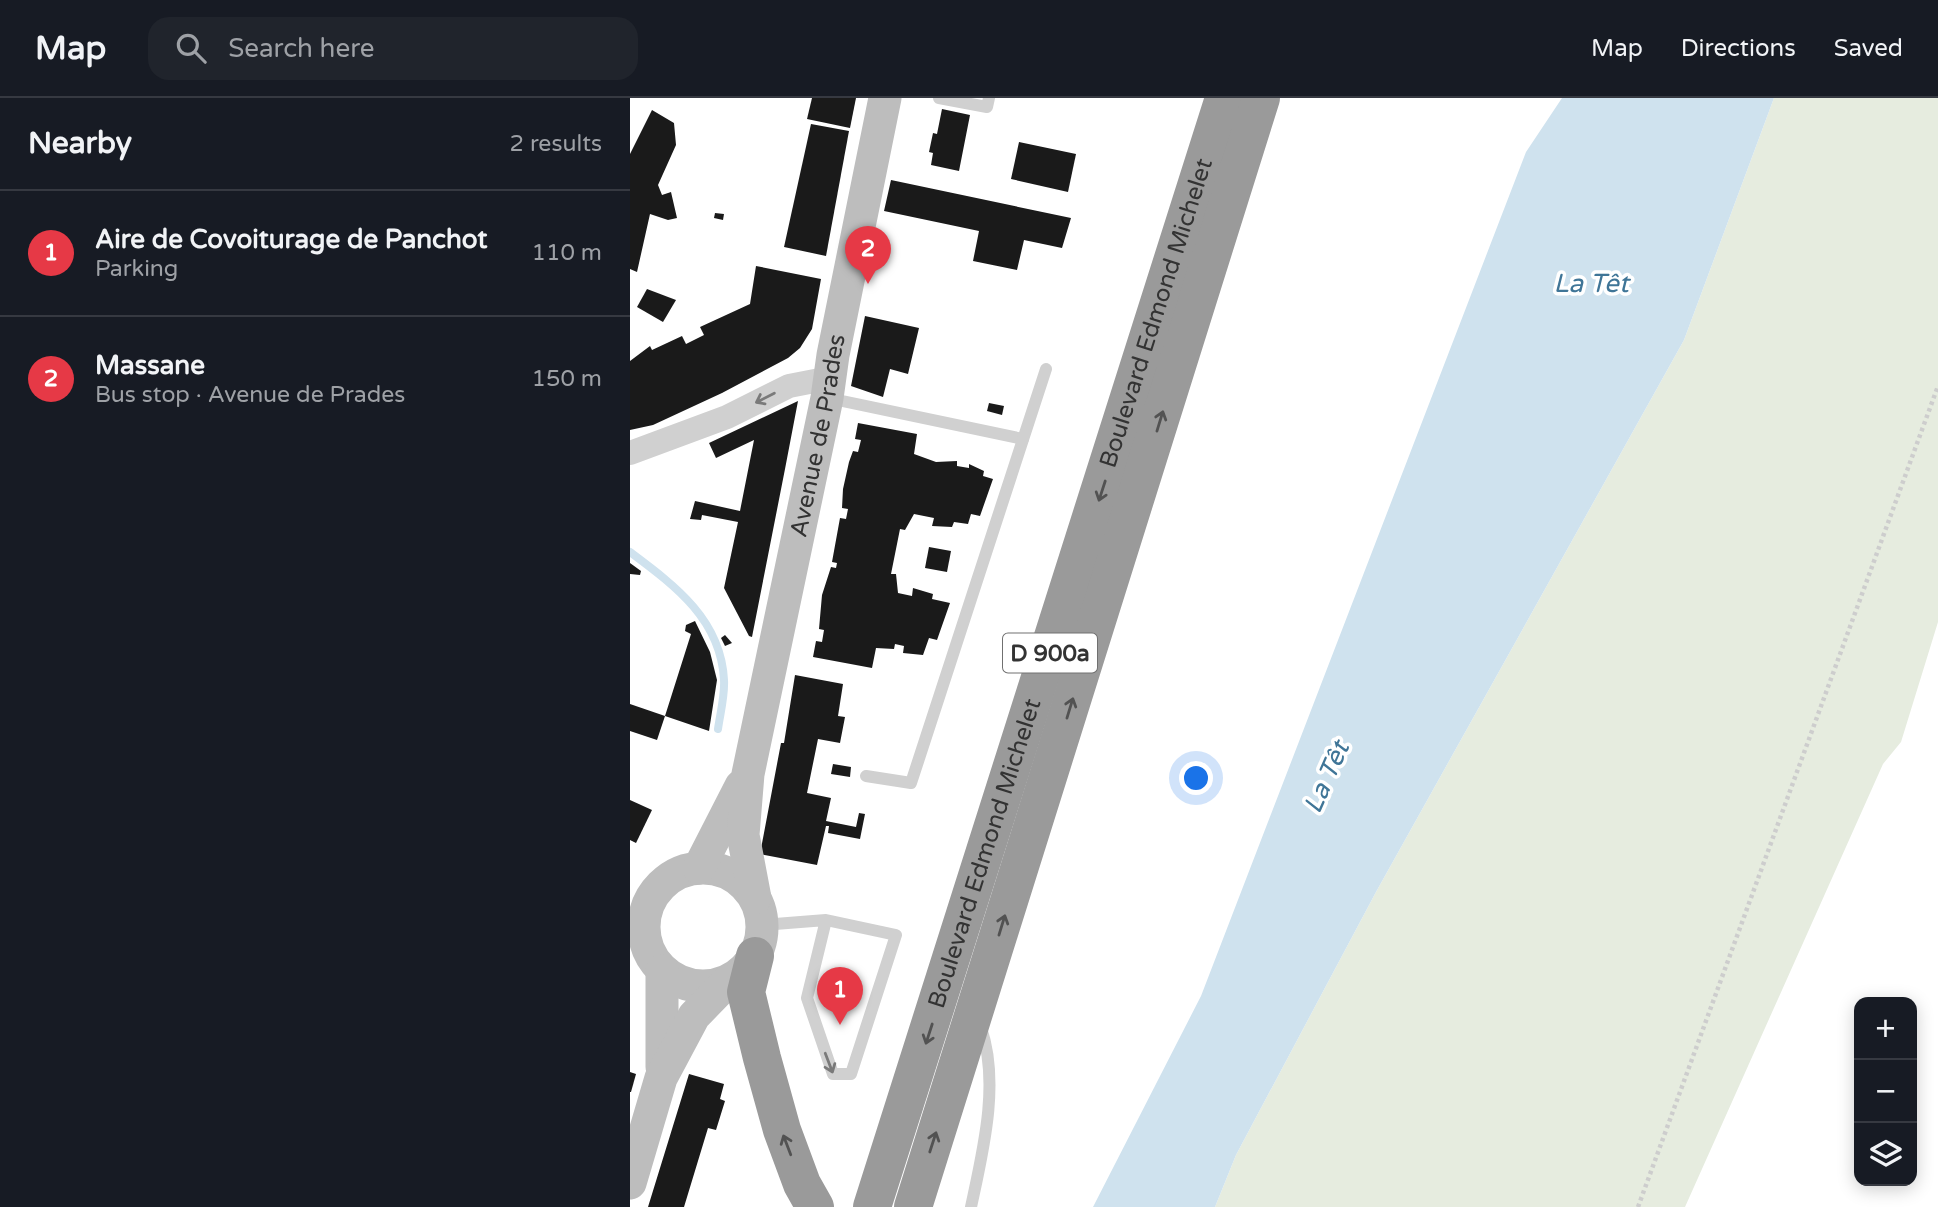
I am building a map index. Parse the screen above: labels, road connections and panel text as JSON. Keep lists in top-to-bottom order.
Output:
{
  "streets": {
    "highway": ["Boulevard Edmond Michelet", "D 900a"],
    "main road": ["Avenue de Prades"]
  },
  "water": ["La Têt"],
  "page": {
    "header": "Map",
    "search": "Search here",
    "nav": ["Map", "Directions", "Saved"],
    "heading": ["Nearby", "2 results"],
    "list": [
      {
        "mark": "1",
        "name": "Aire de Covoiturage de Panchot",
        "note": "Parking",
        "value": "110 m"
      },
      {
        "mark": "2",
        "name": "Massane",
        "note": "Bus stop · Avenue de Prades",
        "value": "150 m"
      }
    ],
    "pins": ["2", "1"],
    "map_buttons": ["+", "−"]
  }
}
